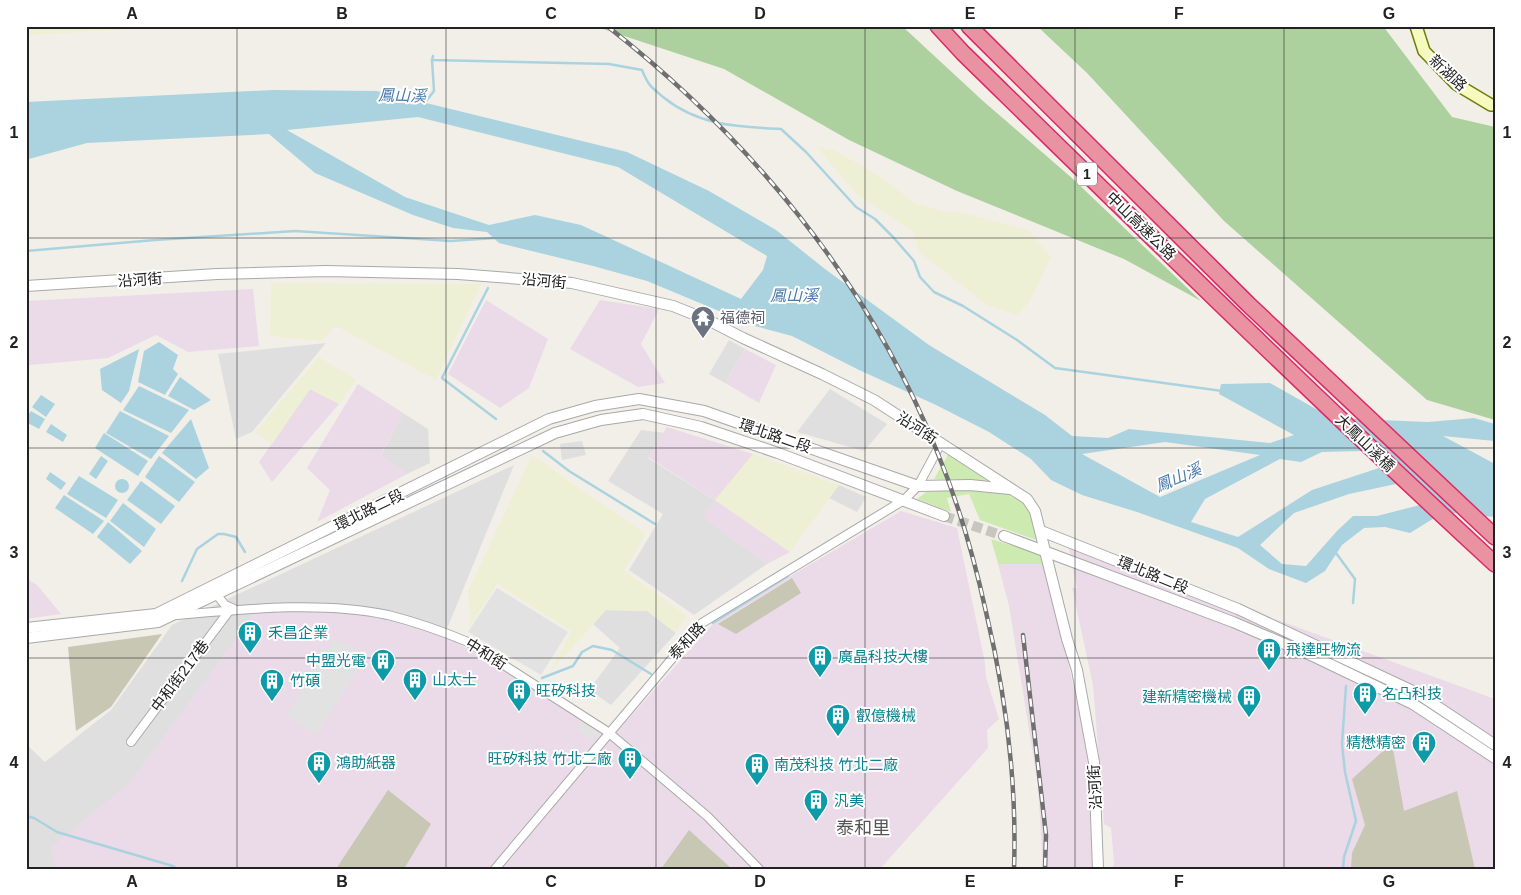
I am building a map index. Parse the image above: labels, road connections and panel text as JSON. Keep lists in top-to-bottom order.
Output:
{
  "streets": {
    "highway": ["1", "中山高速公路", "大鳳山溪橋"],
    "main road": ["新湖路"],
    "street": [
      "沿河街",
      "環北路二段",
      "泰和路",
      "中和街",
      "中和街217巷"
    ]
  },
  "crossings": [
    ["中山高速公路", "大鳳山溪橋"],
    ["沿河街", "環北路二段"],
    ["沿河街", "泰和路"],
    ["環北路二段", "泰和路"],
    ["環北路二段", "中和街"],
    ["泰和路", "中和街"],
    ["中和街", "中和街217巷"]
  ],
  "districts": ["泰和里"],
  "water": ["鳳山溪"],
  "places": {
    "temple": ["福德祠"],
    "building": [
      "禾昌企業",
      "飛達旺物流",
      "廣晶科技大樓",
      "中盟光電",
      "山太士",
      "竹碩",
      "旺矽科技",
      "名凸科技",
      "建新精密機械",
      "叡億機械",
      "精懋精密",
      "旺矽科技 竹北二廠",
      "鴻助紙器",
      "南茂科技 竹北二廠",
      "汎美"
    ]
  },
  "grid": {
    "columns": [
      "A",
      "B",
      "C",
      "D",
      "E",
      "F",
      "G"
    ],
    "rows": [
      "1",
      "2",
      "3",
      "4"
    ]
  }
}
